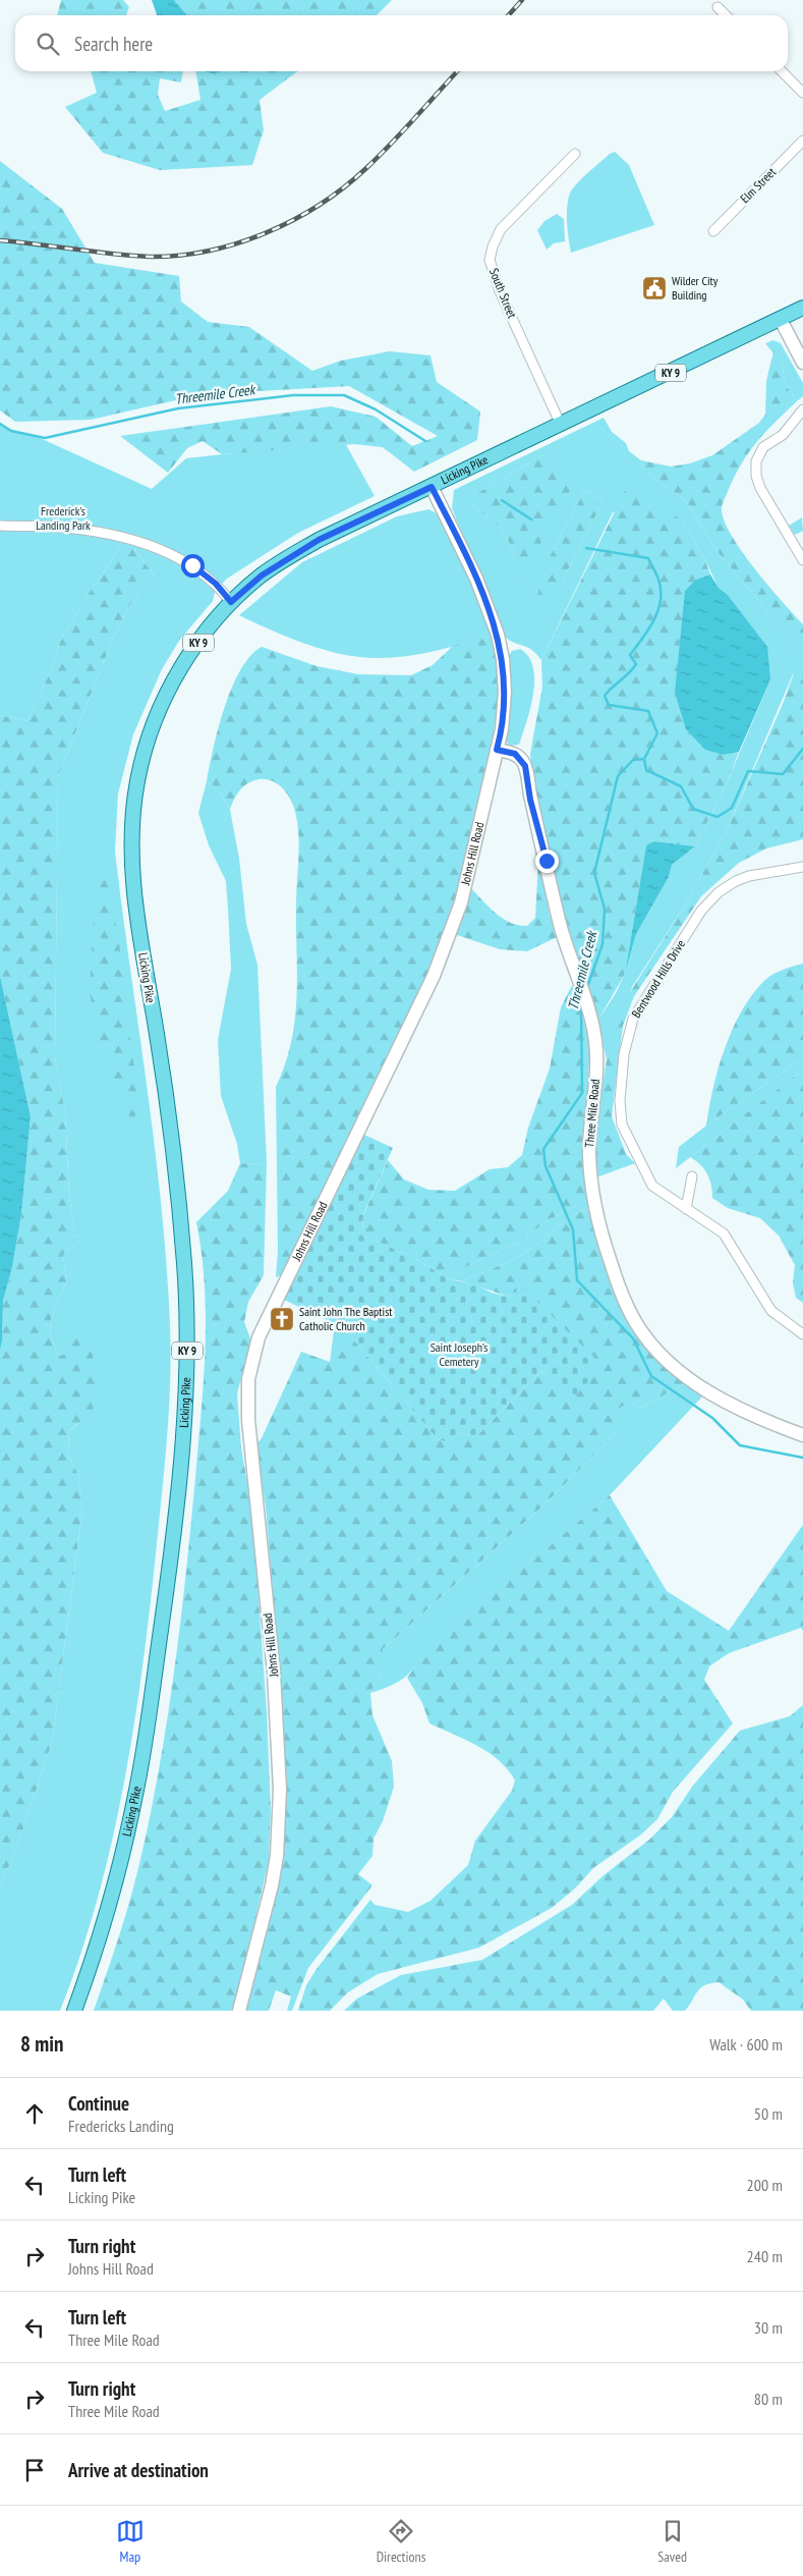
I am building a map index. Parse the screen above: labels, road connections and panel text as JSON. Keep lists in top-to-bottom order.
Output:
{
  "streets": {
    "main road": [
      "KY 9",
      "Licking Pike",
      "Johns Hill Road",
      "Three Mile Road"
    ],
    "street": ["Elm Street", "South Street", "Bentwood Hills Drive"]
  },
  "crossings": [
    ["South Street", "Licking Pike"],
    ["Licking Pike", "Johns Hill Road"],
    ["Johns Hill Road", "Three Mile Road"]
  ],
  "water": ["Threemile Creek"],
  "parks": ["Frederick's Landing Park", "Saint Joseph’s Cemetery"],
  "places": {
    "public building": ["Wilder City Building"],
    "church": ["Saint John The Baptist Catholic Church"]
  },
  "page": {
    "search": "Search here",
    "heading": ["8 min", "Walk · 600 m"],
    "list": [
      ["Continue", "Fredericks Landing", "50 m"],
      ["Turn left", "Licking Pike", "200 m"],
      ["Turn right", "Johns Hill Road", "240 m"],
      ["Turn left", "Three Mile Road", "30 m"],
      ["Turn right", "Three Mile Road", "80 m"],
      "Arrive at destination"
    ],
    "nav": ["Map", "Directions", "Saved"]
  }
}
